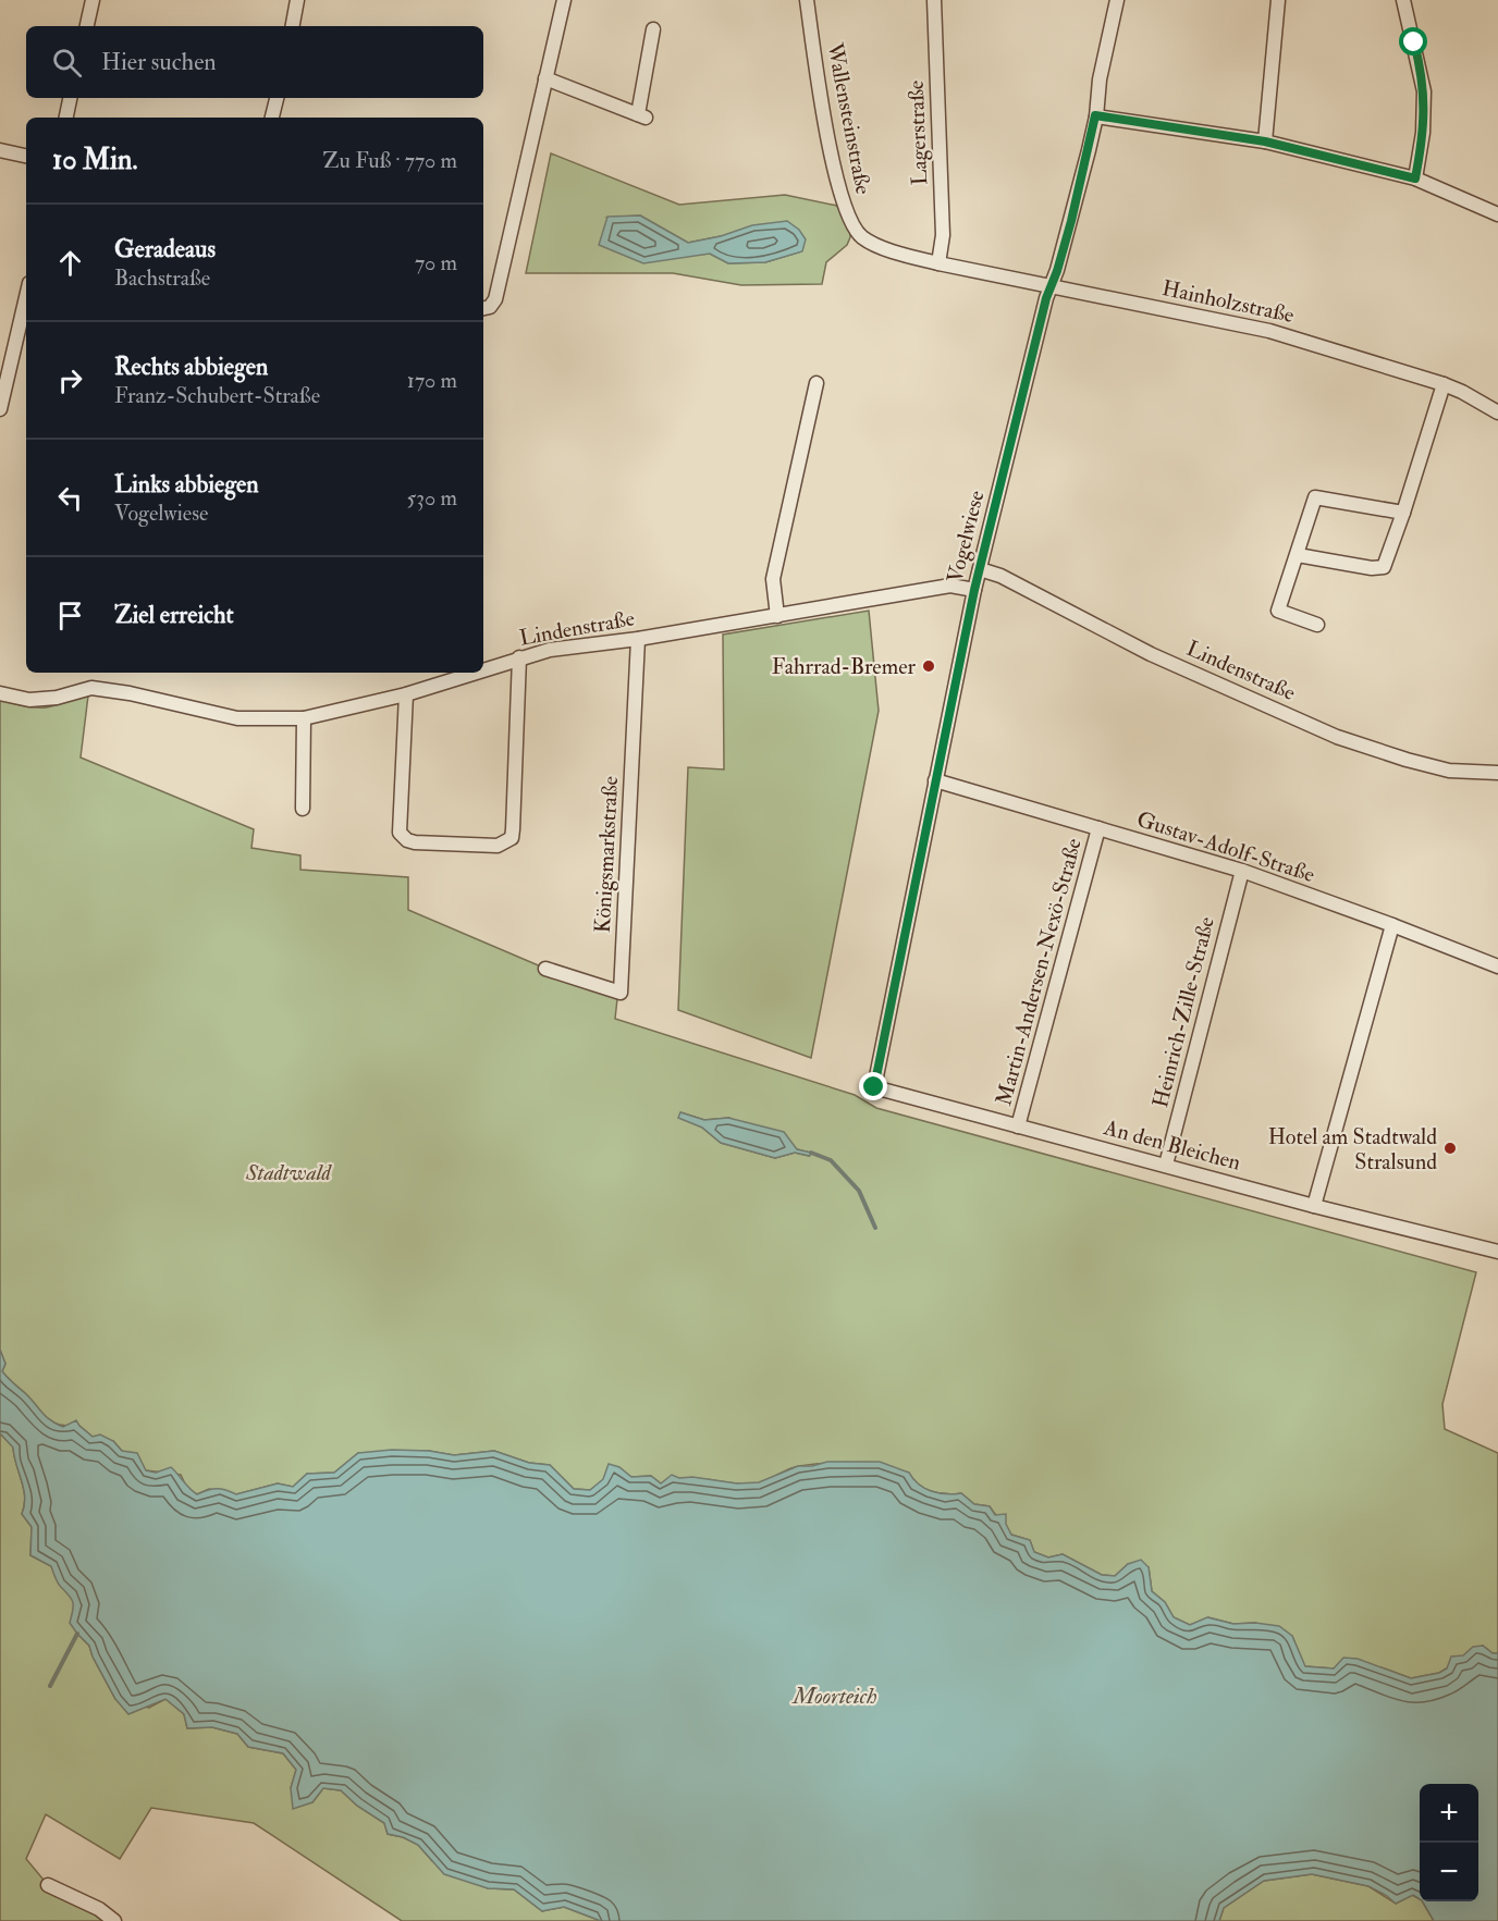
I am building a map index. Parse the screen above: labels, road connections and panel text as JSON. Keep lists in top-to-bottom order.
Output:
{
  "streets": {
    "street": [
      "Wallensteinstraße",
      "Lagerstraße",
      "Hainholzstraße",
      "Vogelwiese",
      "Lindenstraße",
      "Gustav-Adolf-Straße",
      "Königsmarkstraße",
      "Martin-Andersen-Nexö-Straße",
      "Heinrich-Zille-Straße",
      "An den Bleichen"
    ]
  },
  "crossings": [
    ["Wallensteinstraße", "Lagerstraße"],
    ["Wallensteinstraße", "Hainholzstraße"],
    ["Lagerstraße", "Hainholzstraße"],
    ["Hainholzstraße", "Vogelwiese"],
    ["Vogelwiese", "Lindenstraße"],
    ["Vogelwiese", "Gustav-Adolf-Straße"],
    ["Vogelwiese", "An den Bleichen"],
    ["Lindenstraße", "Königsmarkstraße"],
    ["Gustav-Adolf-Straße", "Martin-Andersen-Nexö-Straße"],
    ["Gustav-Adolf-Straße", "Heinrich-Zille-Straße"],
    ["Martin-Andersen-Nexö-Straße", "An den Bleichen"],
    ["Heinrich-Zille-Straße", "An den Bleichen"]
  ],
  "water": ["Moorteich"],
  "parks": ["Stadtwald"],
  "places": ["Fahrrad-Bremer", "Hotel am Stadtwald Stralsund"],
  "page": {
    "search": "Hier suchen",
    "heading": ["10 Min.", "Zu Fuß · 770 m"],
    "list": [
      ["Geradeaus", "Bachstraße", "70 m"],
      ["Rechts abbiegen", "Franz-Schubert-Straße", "170 m"],
      ["Links abbiegen", "Vogelwiese", "530 m"],
      "Ziel erreicht"
    ],
    "map_buttons": ["+", "−"]
  }
}
